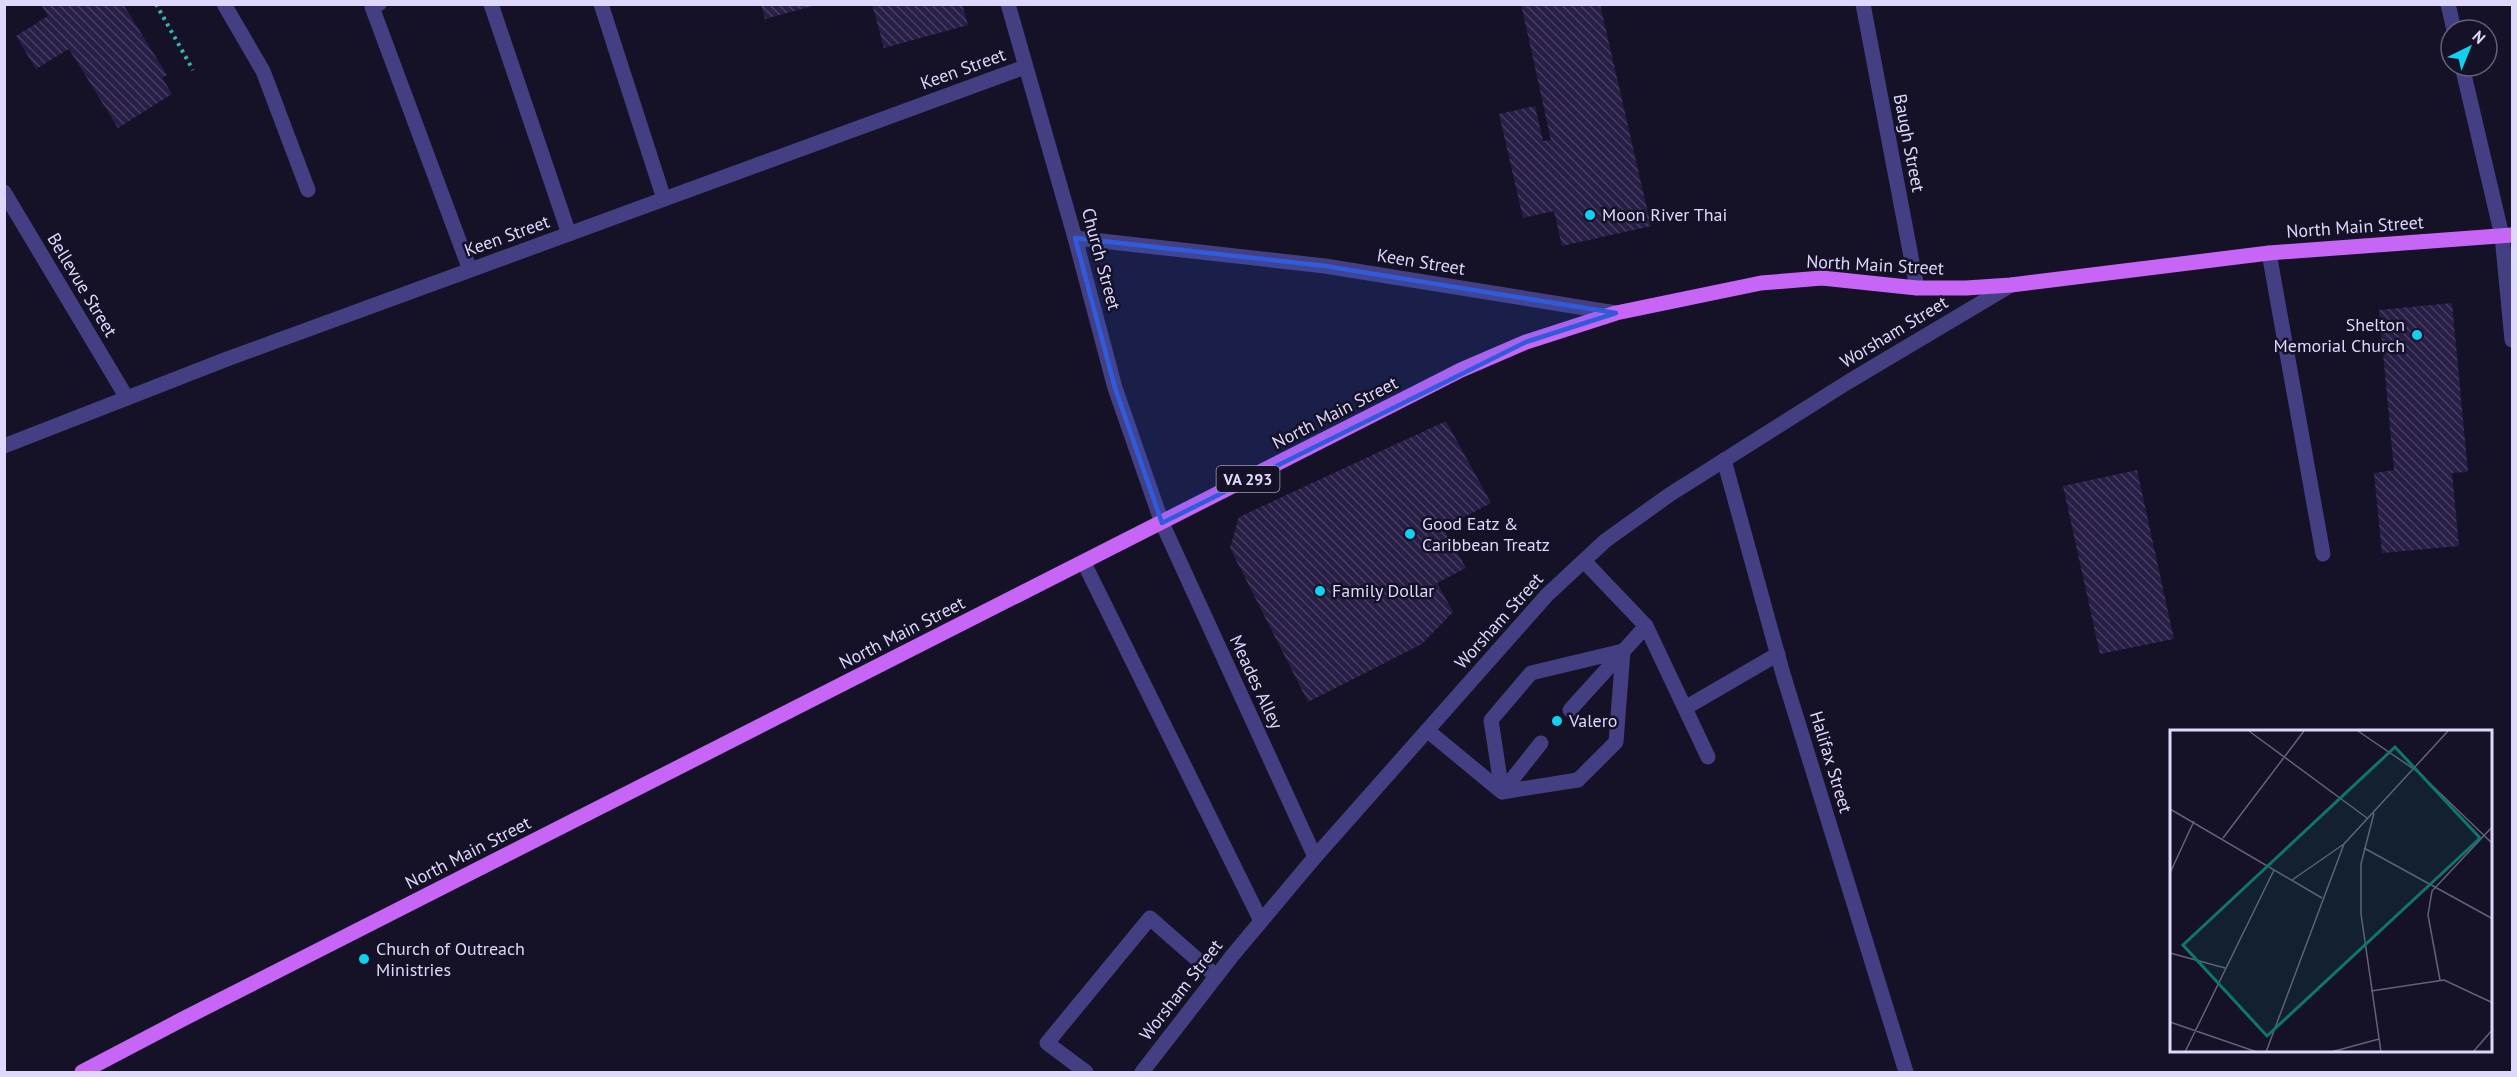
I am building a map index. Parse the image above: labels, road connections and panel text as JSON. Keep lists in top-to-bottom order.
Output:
{
  "streets": {
    "main road": ["North Main Street", "VA 293"],
    "street": [
      "Keen Street",
      "Baugh Street",
      "Church Street",
      "Bellevue Street",
      "Worsham Street",
      "Meades Alley",
      "Halifax Street"
    ]
  },
  "crossings": [
    ["Keen Street", "North Main Street"],
    ["Keen Street", "Church Street"],
    ["Keen Street", "Bellevue Street"],
    ["Baugh Street", "North Main Street"],
    ["North Main Street", "Church Street"],
    ["North Main Street", "Worsham Street"],
    ["North Main Street", "Meades Alley"],
    ["Church Street", "Meades Alley"],
    ["Worsham Street", "Meades Alley"],
    ["Worsham Street", "Halifax Street"]
  ],
  "places": [
    "Moon River Thai",
    "Shelton Memorial Church",
    "Good Eatz & Caribbean Treatz",
    "Family Dollar",
    "Valero",
    "Church of Outreach Ministries"
  ],
  "north": "top right"
}
